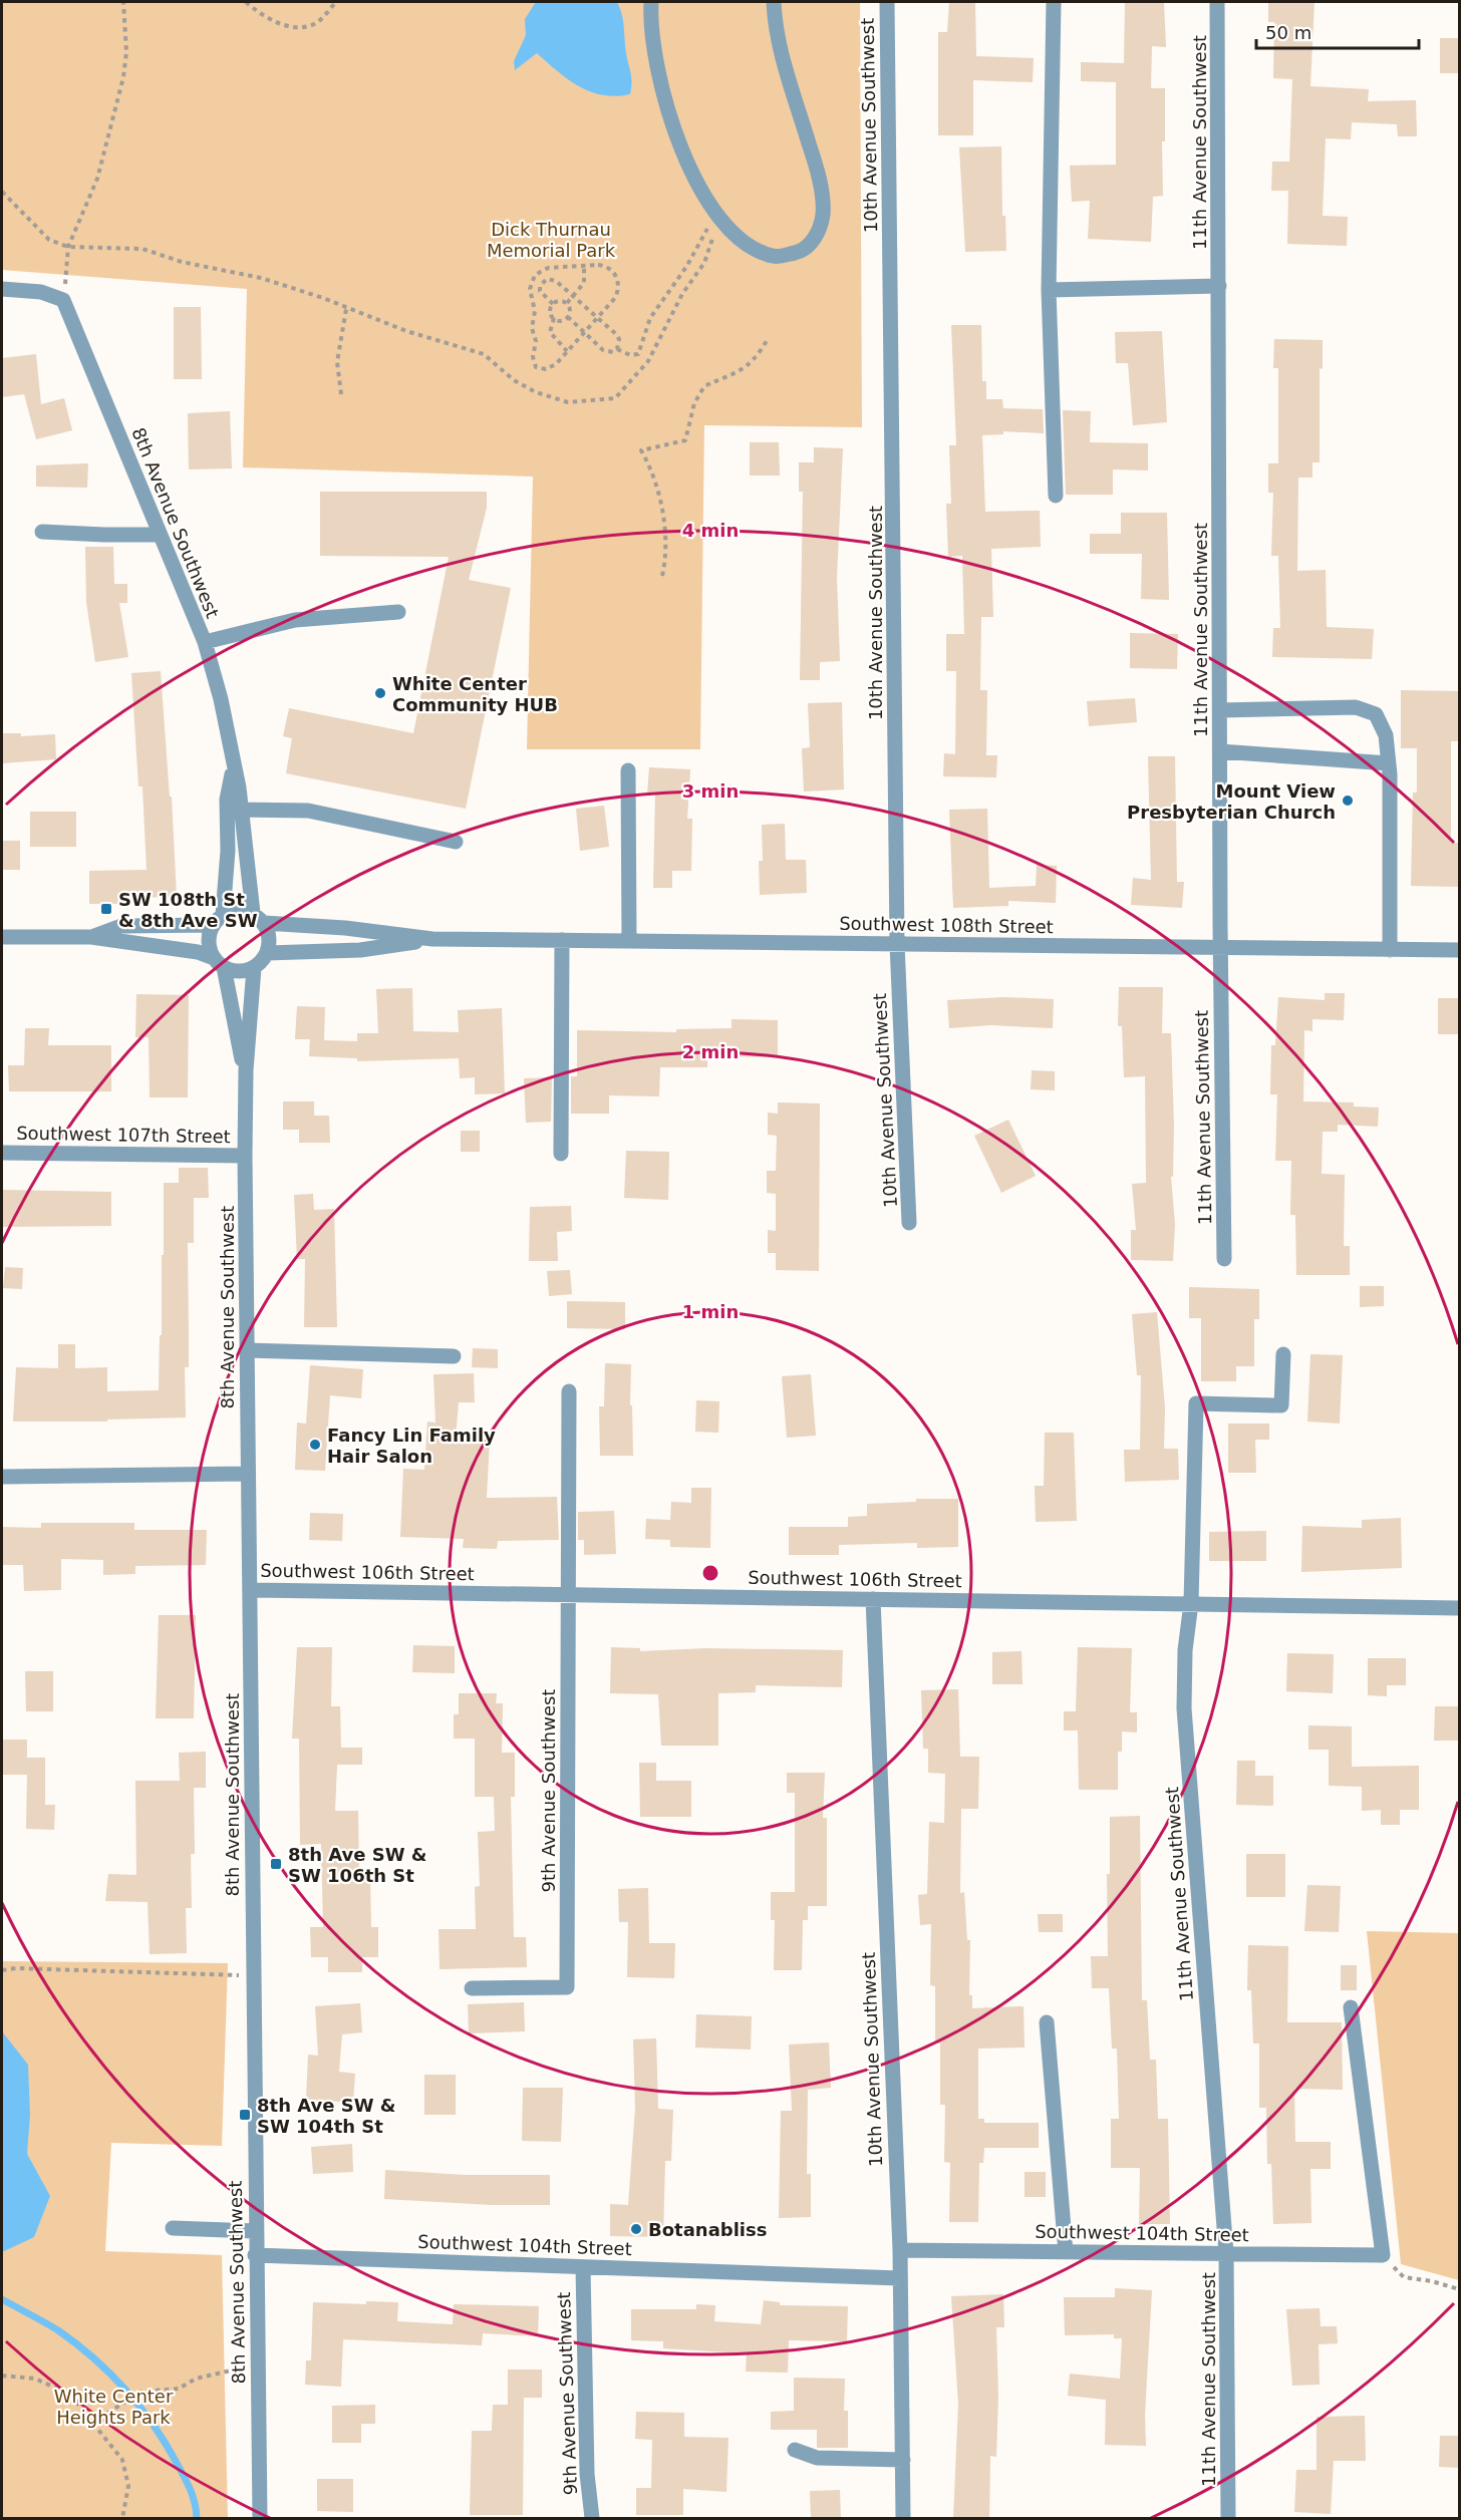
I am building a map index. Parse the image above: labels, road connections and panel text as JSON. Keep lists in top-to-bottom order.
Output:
{
  "streets": {
    "street": [
      "10th Avenue Southwest",
      "11th Avenue Southwest",
      "8th Avenue Southwest",
      "Southwest 108th Street",
      "Southwest 107th Street",
      "Southwest 106th Street",
      "9th Avenue Southwest",
      "Southwest 104th Street"
    ]
  },
  "crossings": [
    ["10th Avenue Southwest", "Southwest 108th Street"],
    ["10th Avenue Southwest", "Southwest 106th Street"],
    ["10th Avenue Southwest", "Southwest 104th Street"],
    ["11th Avenue Southwest", "Southwest 108th Street"],
    ["11th Avenue Southwest", "Southwest 106th Street"],
    ["11th Avenue Southwest", "Southwest 104th Street"],
    ["8th Avenue Southwest", "Southwest 108th Street"],
    ["8th Avenue Southwest", "Southwest 107th Street"],
    ["8th Avenue Southwest", "Southwest 106th Street"],
    ["8th Avenue Southwest", "Southwest 104th Street"],
    ["Southwest 106th Street", "9th Avenue Southwest"],
    ["9th Avenue Southwest", "Southwest 104th Street"]
  ],
  "parks": ["Dick Thurnau Memorial Park", "White Center Heights Park"],
  "places": {
    "other": [
      "White Center Community HUB",
      "Mount View Presbyterian Church",
      "Fancy Lin Family Hair Salon",
      "Botanabliss"
    ],
    "transit": ["SW 108th St & 8th Ave SW", "8th Ave SW & SW 106th St", "8th Ave SW & SW 104th St"]
  },
  "scale_bar": "50 m",
  "rings": [
    "4 min",
    "3 min",
    "2 min",
    "1 min"
  ]
}
